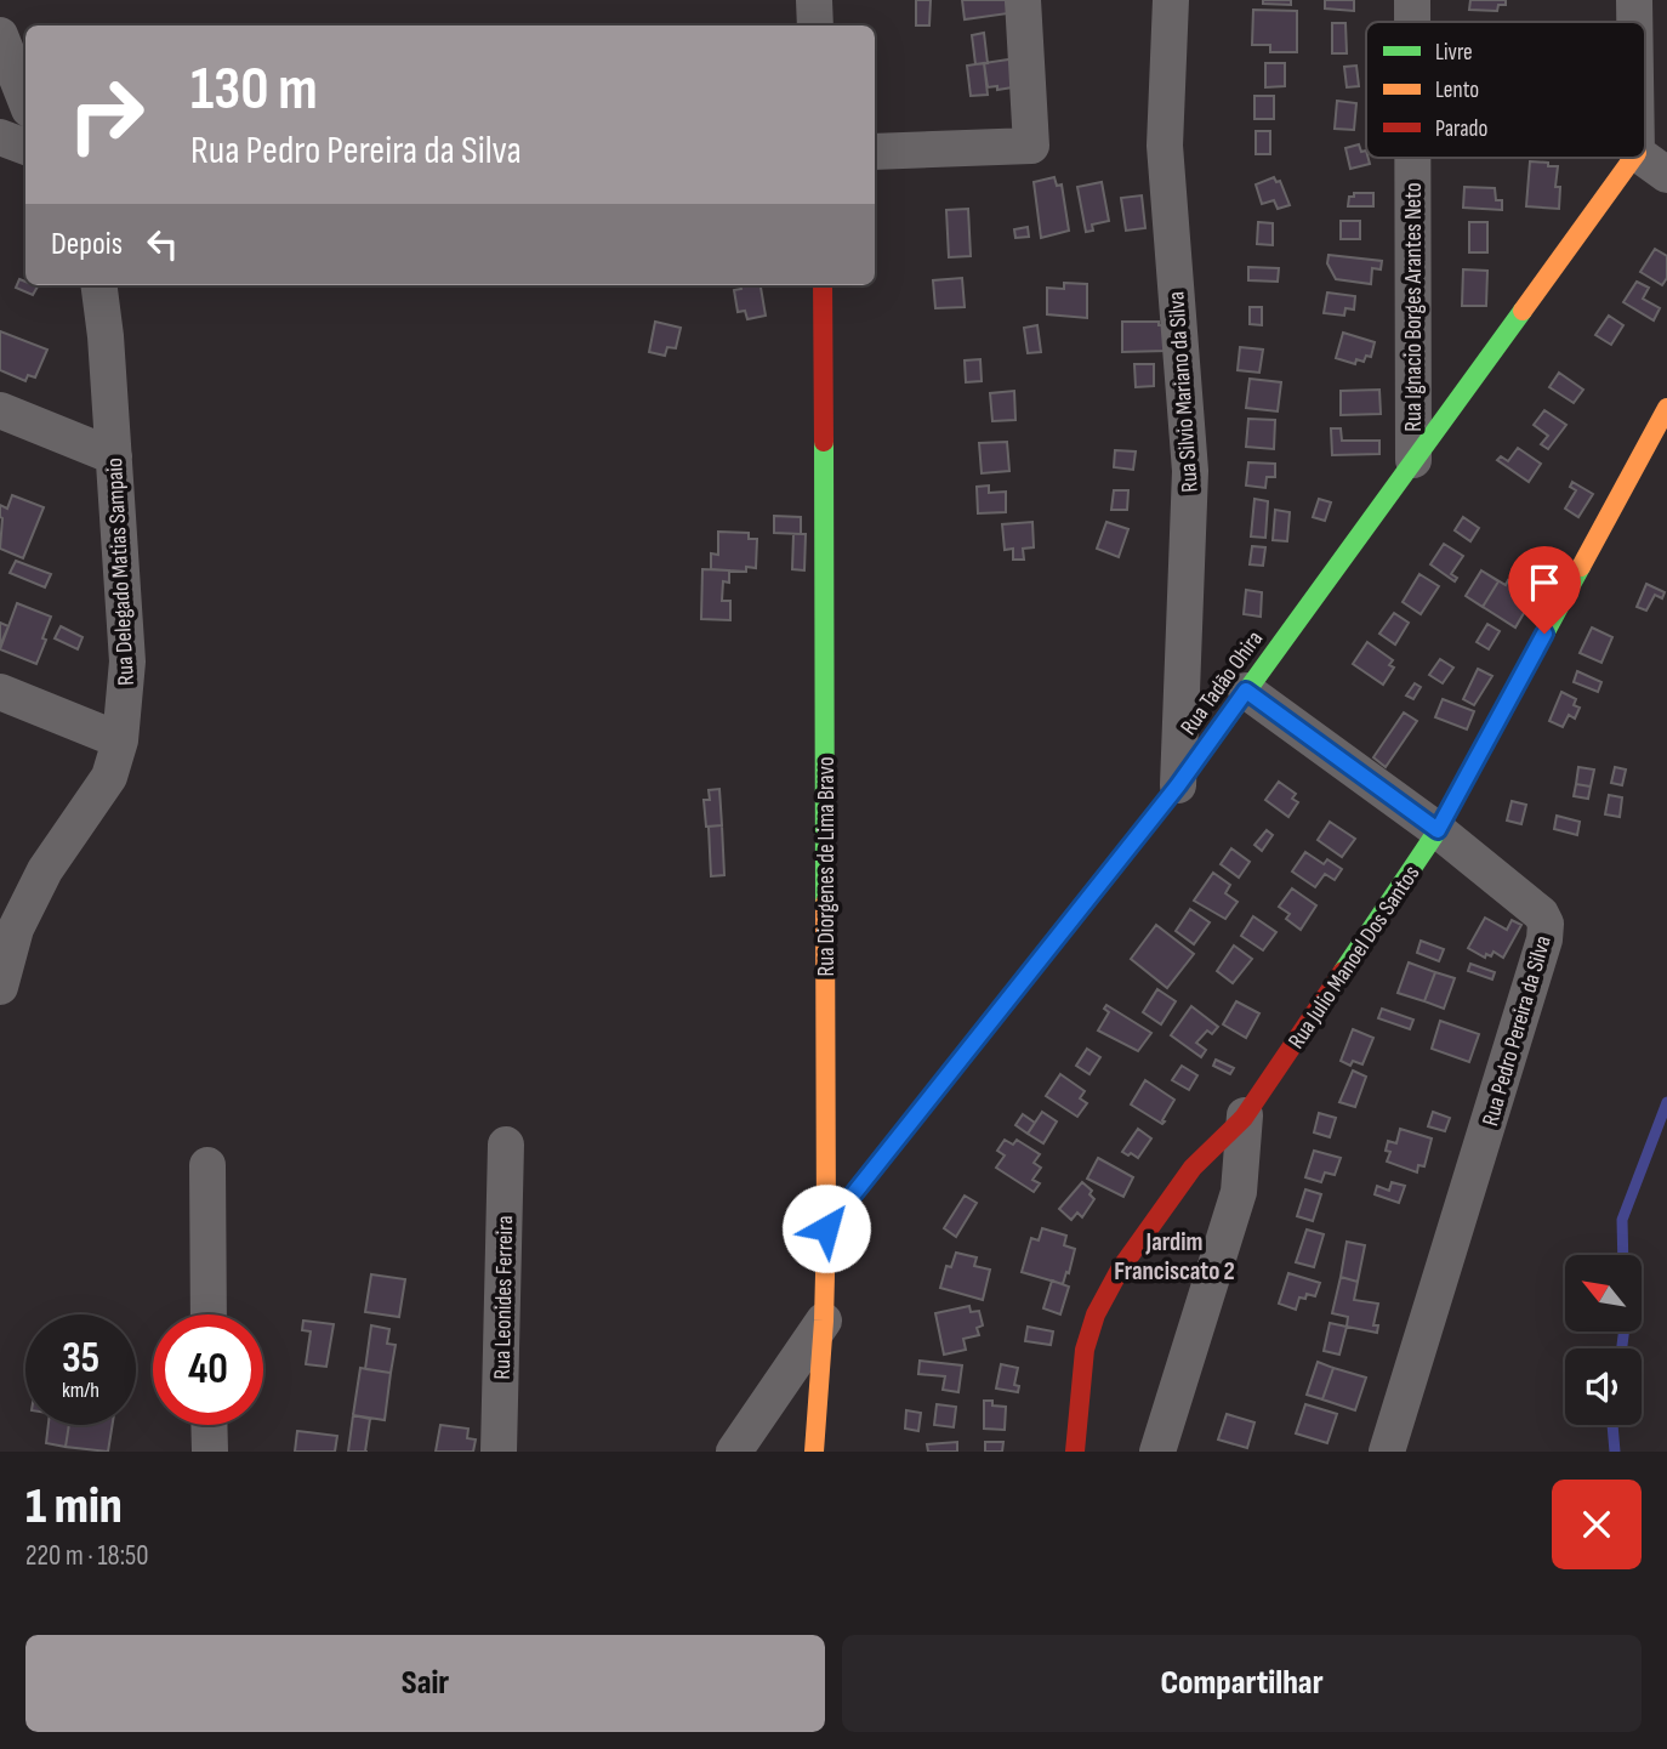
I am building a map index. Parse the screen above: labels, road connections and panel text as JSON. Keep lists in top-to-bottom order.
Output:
{
  "streets": {
    "street": [
      "Rua Ignacio Borges Arantes Neto",
      "Rua Silvio Mariano da Silva",
      "Rua Delegado Matias Sampaio",
      "Rua Tadão Ohira",
      "Rua Diorgenes de Lima Bravo",
      "Rua Julio Manoel Dos Santos",
      "Rua Pedro Pereira da Silva",
      "Rua Leonides Ferreira"
    ]
  },
  "crossings": [
    ["Rua Ignacio Borges Arantes Neto", "Rua Tadão Ohira"],
    ["Rua Silvio Mariano da Silva", "Rua Tadão Ohira"],
    ["Rua Tadão Ohira", "Rua Diorgenes de Lima Bravo"],
    ["Rua Tadão Ohira", "Rua Pedro Pereira da Silva"],
    ["Rua Julio Manoel Dos Santos", "Rua Pedro Pereira da Silva"]
  ],
  "districts": ["Jardim Franciscato 2"],
  "legend": ["Livre", "Lento", "Parado"],
  "north": "top left",
  "page": {
    "turn": ["130 m", "Rua Pedro Pereira da Silva"],
    "then": "Depois",
    "speed": "35 km/h",
    "limit": "40",
    "heading": ["1 min", "220 m · 18:50"],
    "buttons": ["Sair", "Compartilhar"]
  }
}
